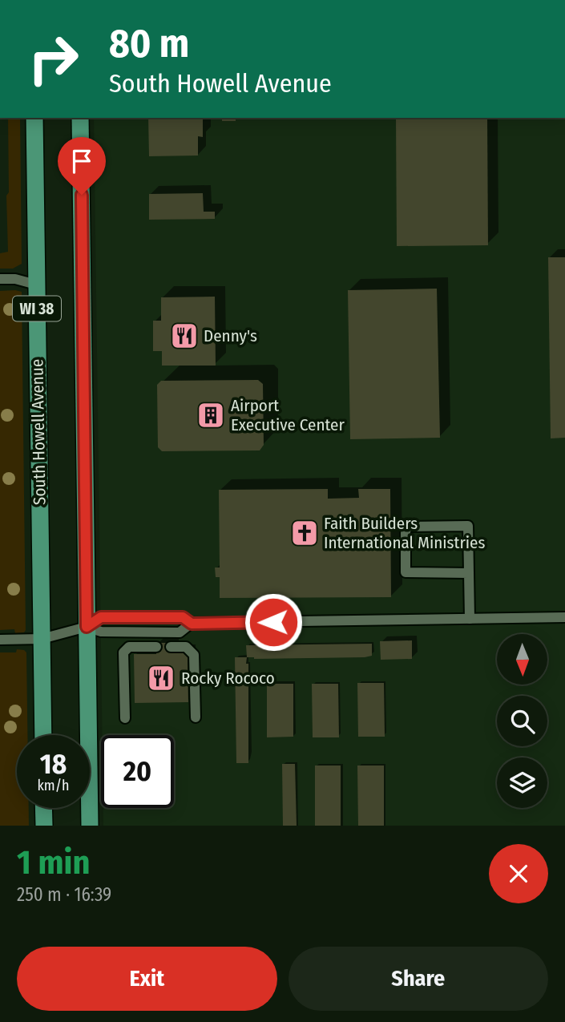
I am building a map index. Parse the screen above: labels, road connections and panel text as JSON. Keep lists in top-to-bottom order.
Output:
{
  "streets": {
    "main road": ["WI 38", "South Howell Avenue"]
  },
  "places": {
    "restaurant": ["Denny's", "Rocky Rococo"],
    "building": ["Airport Executive Center"],
    "church": ["Faith Builders International Ministries"]
  },
  "north": "bottom",
  "page": {
    "turn": ["80 m", "South Howell Avenue"],
    "speed": "18 km/h",
    "limit": "20",
    "heading": ["1 min", "250 m · 16:39"],
    "buttons": ["Exit", "Share"]
  }
}
